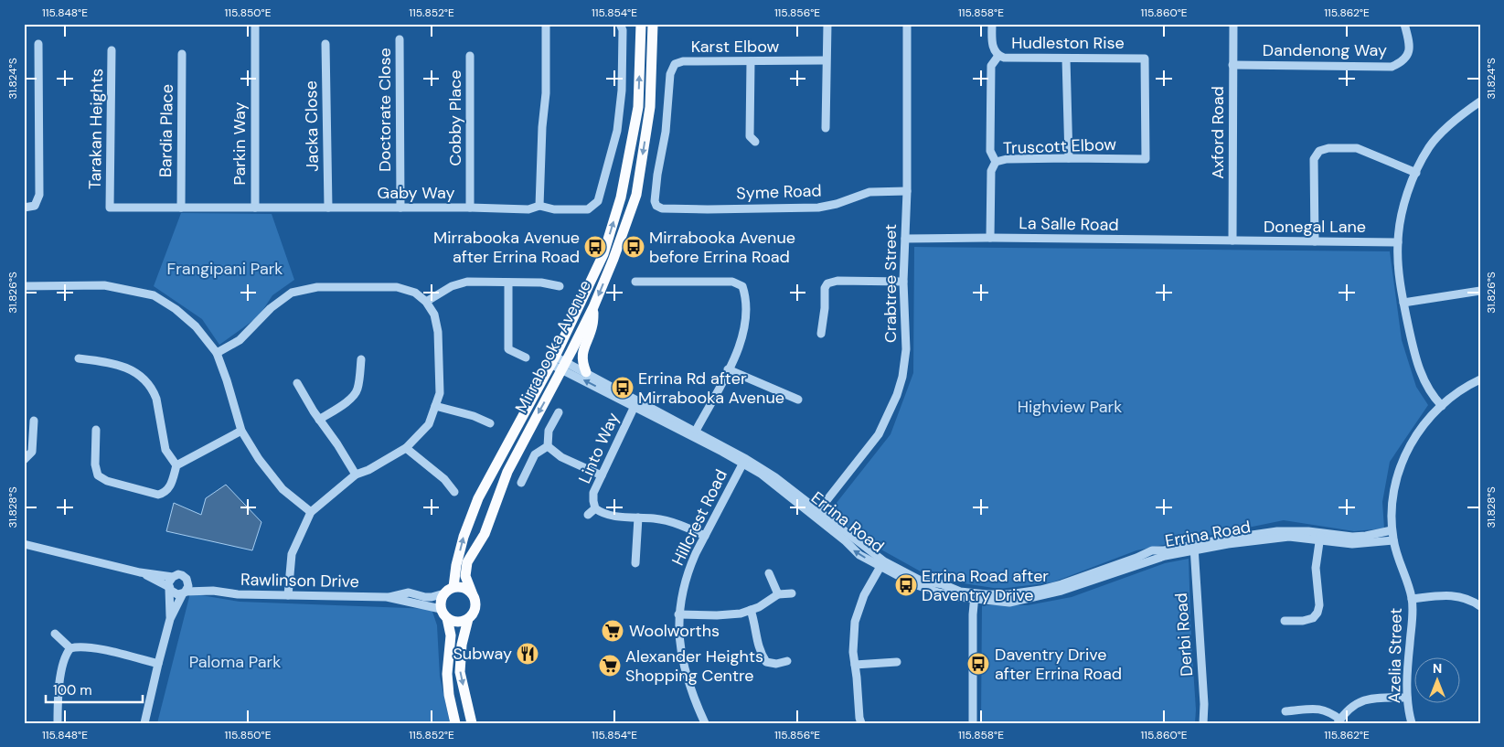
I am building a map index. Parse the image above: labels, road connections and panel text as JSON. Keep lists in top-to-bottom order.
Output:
{
  "streets": {
    "main road": ["Mirrabooka Avenue"],
    "street": [
      "Hudleston Rise",
      "Karst Elbow",
      "Dandenong Way",
      "Doctorate Close",
      "Cobby Place",
      "Jacka Close",
      "Tarakan Heights",
      "Bardia Place",
      "Axford Road",
      "Parkin Way",
      "Truscott Elbow",
      "Syme Road",
      "Gaby Way",
      "La Salle Road",
      "Donegal Lane",
      "Crabtree Street",
      "Linto Way",
      "Hillcrest Road",
      "Errina Road",
      "Rawlinson Drive",
      "Derbi Road",
      "Azelia Street"
    ]
  },
  "crossings": [
    ["Hudleston Rise", "Truscott Elbow"],
    ["Karst Elbow", "Syme Road"],
    ["Dandenong Way", "Axford Road"],
    ["Doctorate Close", "Gaby Way"],
    ["Cobby Place", "Gaby Way"],
    ["Jacka Close", "Gaby Way"],
    ["Tarakan Heights", "Gaby Way"],
    ["Bardia Place", "Gaby Way"],
    ["Axford Road", "La Salle Road"],
    ["Axford Road", "Donegal Lane"],
    ["Parkin Way", "Gaby Way"],
    ["Truscott Elbow", "La Salle Road"],
    ["Syme Road", "Crabtree Street"],
    ["La Salle Road", "Donegal Lane"],
    ["La Salle Road", "Crabtree Street"],
    ["Crabtree Street", "Errina Road"],
    ["Mirrabooka Avenue", "Errina Road"],
    ["Mirrabooka Avenue", "Rawlinson Drive"],
    ["Linto Way", "Hillcrest Road"],
    ["Linto Way", "Errina Road"],
    ["Hillcrest Road", "Errina Road"],
    ["Errina Road", "Derbi Road"],
    ["Errina Road", "Azelia Street"]
  ],
  "parks": ["Frangipani Park", "Highview Park", "Paloma Park"],
  "places": {
    "bus stop": [
      "Mirrabooka Avenue after Errina Road",
      "Mirrabooka Avenue before Errina Road",
      "Errina Rd after Mirrabooka Avenue",
      "Errina Road after Daventry Drive",
      "Daventry Drive after Errina Road"
    ],
    "supermarket": ["Woolworths", "Alexander Heights Shopping Centre"],
    "restaurant": ["Subway"]
  },
  "scale_bar": "100 m",
  "north": "top",
  "coordinates": [
    "115.848°E",
    "115.850°E",
    "115.852°E",
    "115.854°E",
    "115.856°E",
    "115.858°E",
    "115.860°E",
    "115.862°E",
    "31.824°S",
    "31.826°S",
    "31.828°S"
  ]
}
